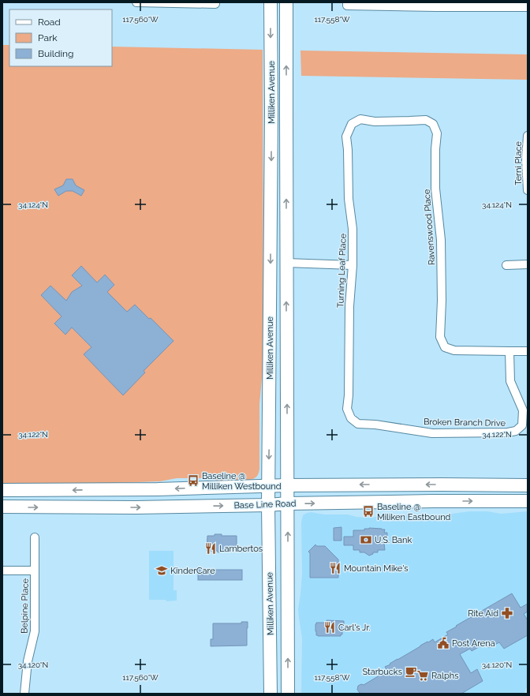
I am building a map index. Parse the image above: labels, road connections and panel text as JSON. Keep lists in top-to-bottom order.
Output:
{
  "streets": {
    "main road": ["Milliken Avenue", "Base Line Road"],
    "street": [
      "Terni Place",
      "Ravenswood Place",
      "Turning Leaf Place",
      "Broken Branch Drive",
      "Belpine Place"
    ]
  },
  "crossings": [
    ["Milliken Avenue", "Base Line Road"],
    ["Ravenswood Place", "Turning Leaf Place"],
    ["Ravenswood Place", "Broken Branch Drive"],
    ["Turning Leaf Place", "Broken Branch Drive"]
  ],
  "places": {
    "bus stop": ["Baseline @ Milliken Westbound", "Baseline @ Miliken Eastbound"],
    "bank": ["U.S. Bank"],
    "restaurant": ["Lambertos", "Mountain Mike's", "Carl's Jr."],
    "school or university": ["KinderCare"],
    "pharmacy": ["Rite Aid"],
    "public building": ["Post Arena"],
    "cafe": ["Starbucks"],
    "supermarket": ["Ralphs"]
  },
  "legend": ["Road", "Park", "Building"],
  "coordinates": [
    "117.560°W",
    "117.558°W",
    "34.124°N",
    "34.122°N",
    "34.120°N"
  ]
}
